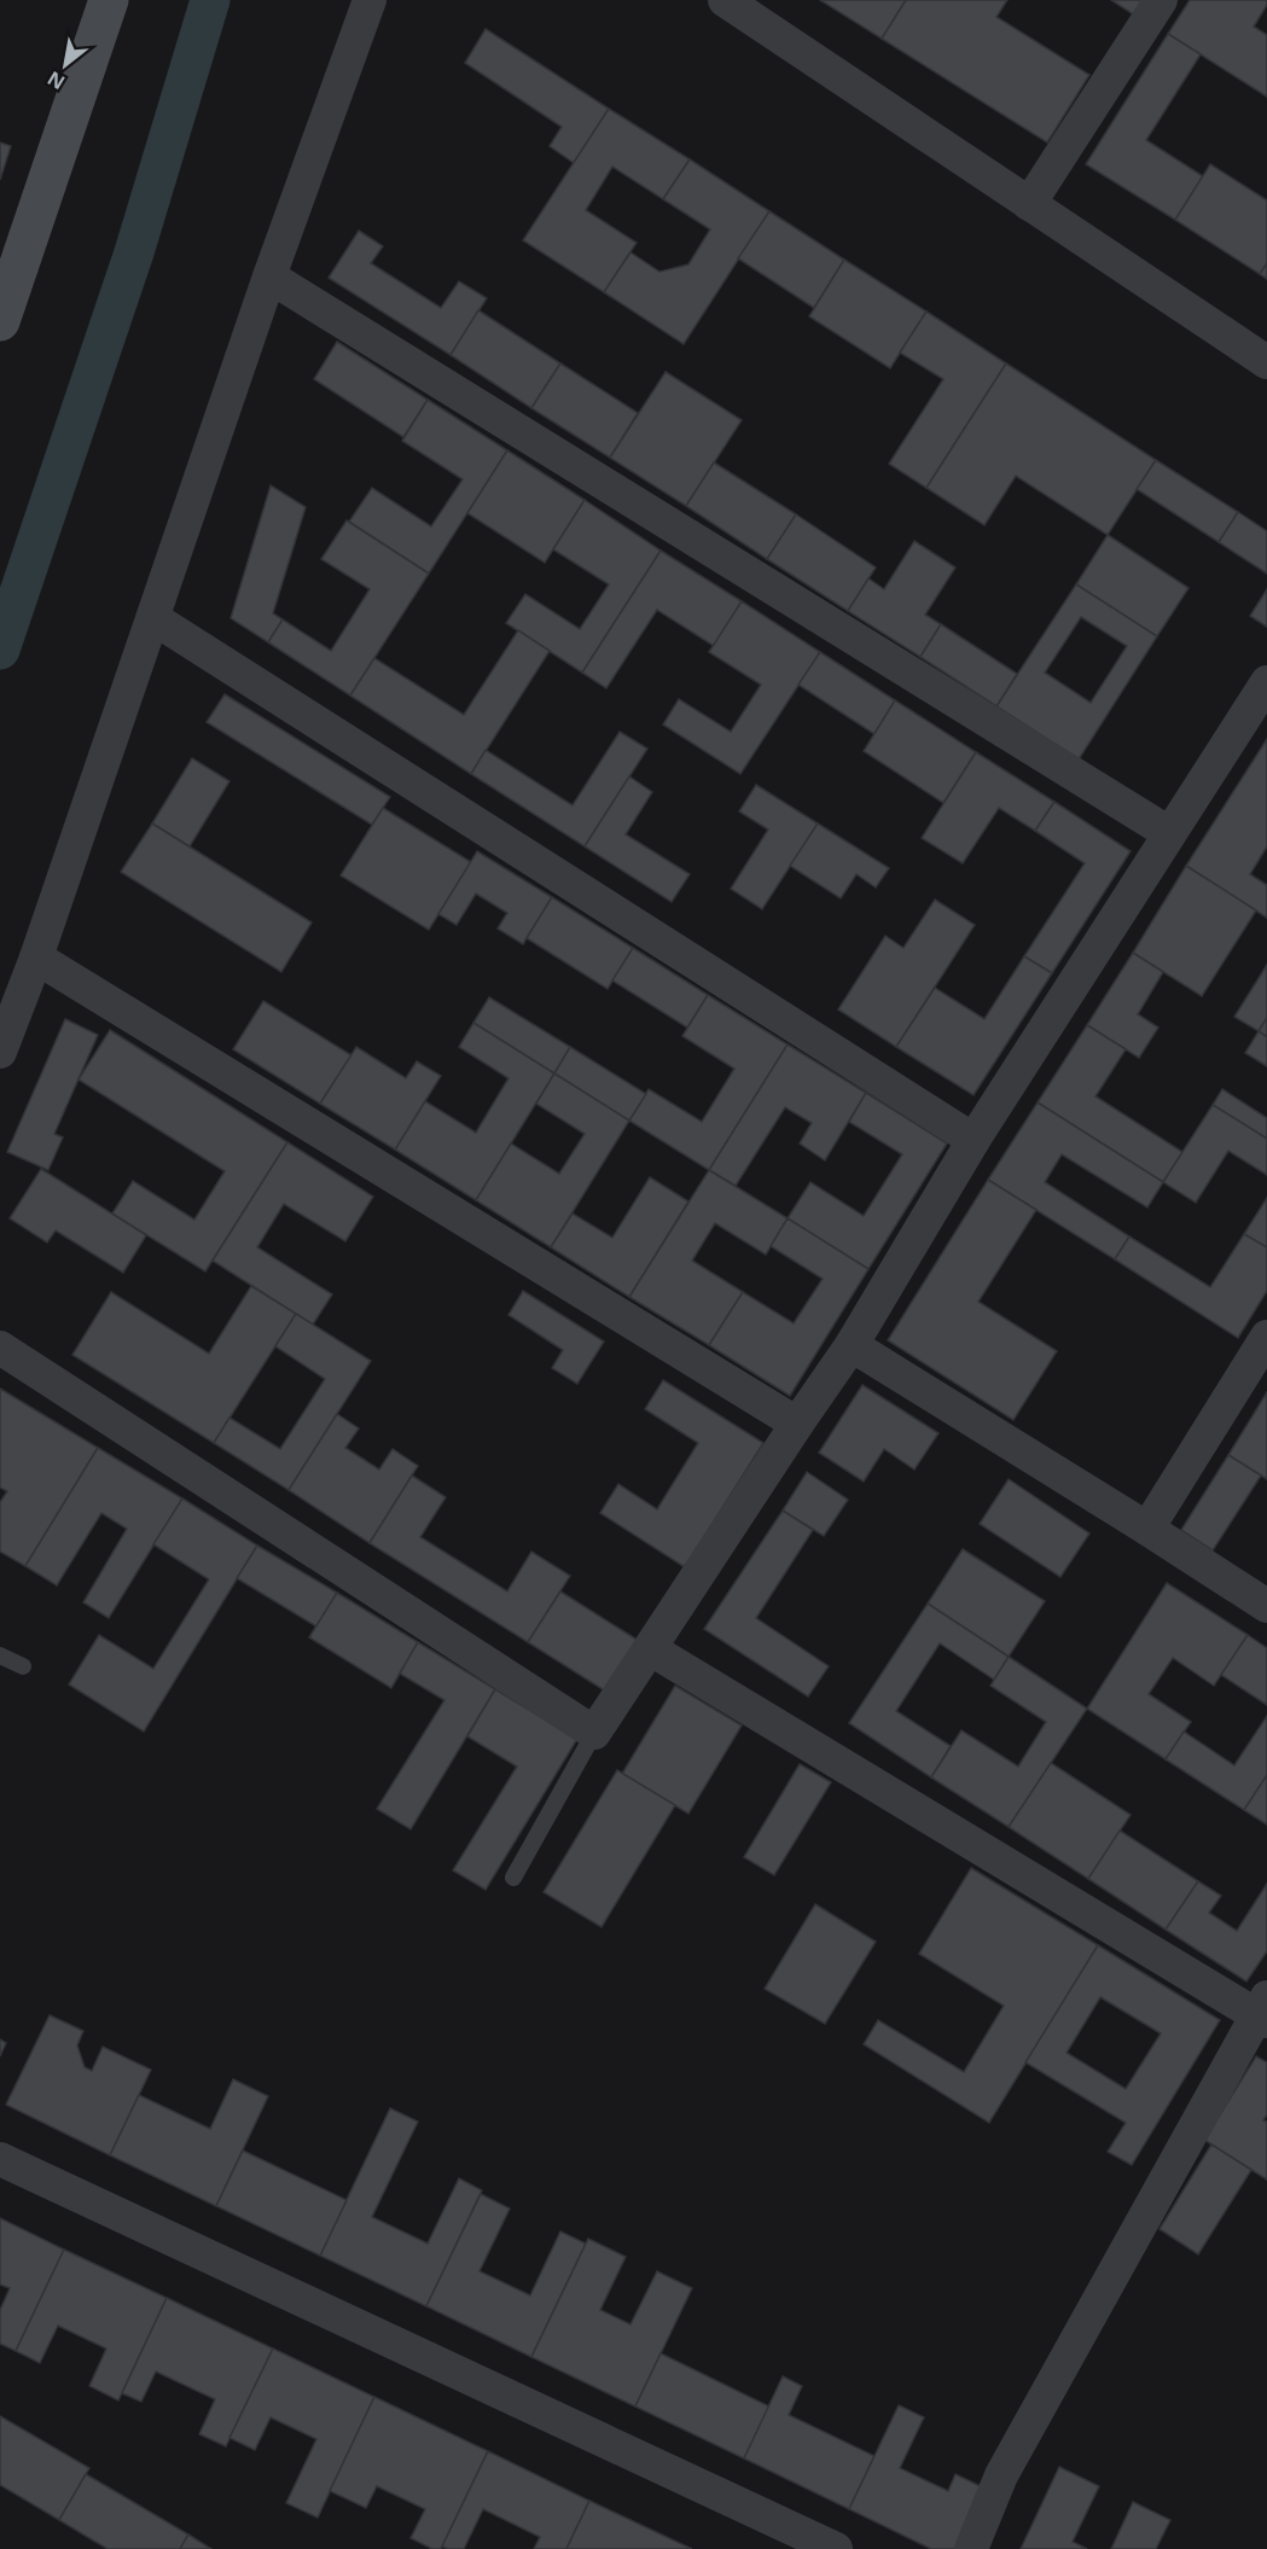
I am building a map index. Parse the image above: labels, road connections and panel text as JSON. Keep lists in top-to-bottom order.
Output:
{
  "north": "bottom left"
}
